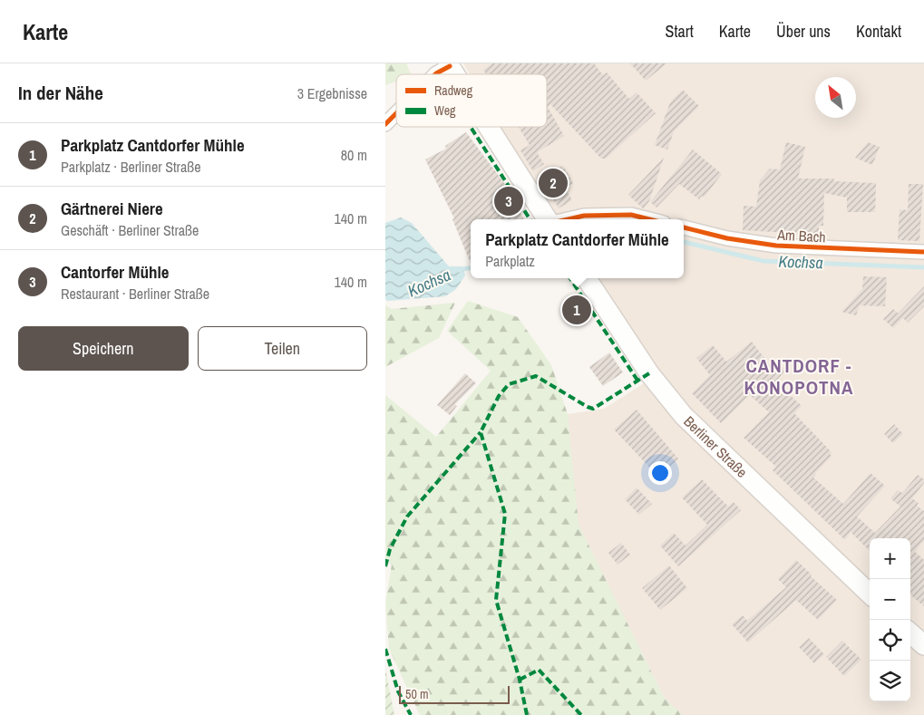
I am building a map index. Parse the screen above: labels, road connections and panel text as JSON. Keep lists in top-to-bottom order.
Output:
{
  "streets": {
    "main road": ["Berliner Straße"],
    "street": ["Am Bach"]
  },
  "districts": ["CANTDORF - KONOPOTNA"],
  "water": ["Kochsa"],
  "legend": ["Radweg", "Weg"],
  "scale_bar": "50 m",
  "north": "top left",
  "page": {
    "header": "Karte",
    "nav": [
      "Start",
      "Karte",
      "Über uns",
      "Kontakt"
    ],
    "heading": ["In der Nähe", "3 Ergebnisse"],
    "list": [
      {
        "mark": "1",
        "name": "Parkplatz Cantdorfer Mühle",
        "note": "Parkplatz · Berliner Straße",
        "value": "80 m"
      },
      {
        "mark": "2",
        "name": "Gärtnerei Niere",
        "note": "Geschäft · Berliner Straße",
        "value": "140 m"
      },
      {
        "mark": "3",
        "name": "Cantorfer Mühle",
        "note": "Restaurant · Berliner Straße",
        "value": "140 m"
      }
    ],
    "pins": ["2", "3", "1"],
    "popup": ["Parkplatz Cantdorfer Mühle", "Parkplatz"],
    "buttons": ["Speichern", "Teilen"],
    "map_buttons": ["+", "−"],
    "scale": "50 m"
  }
}
